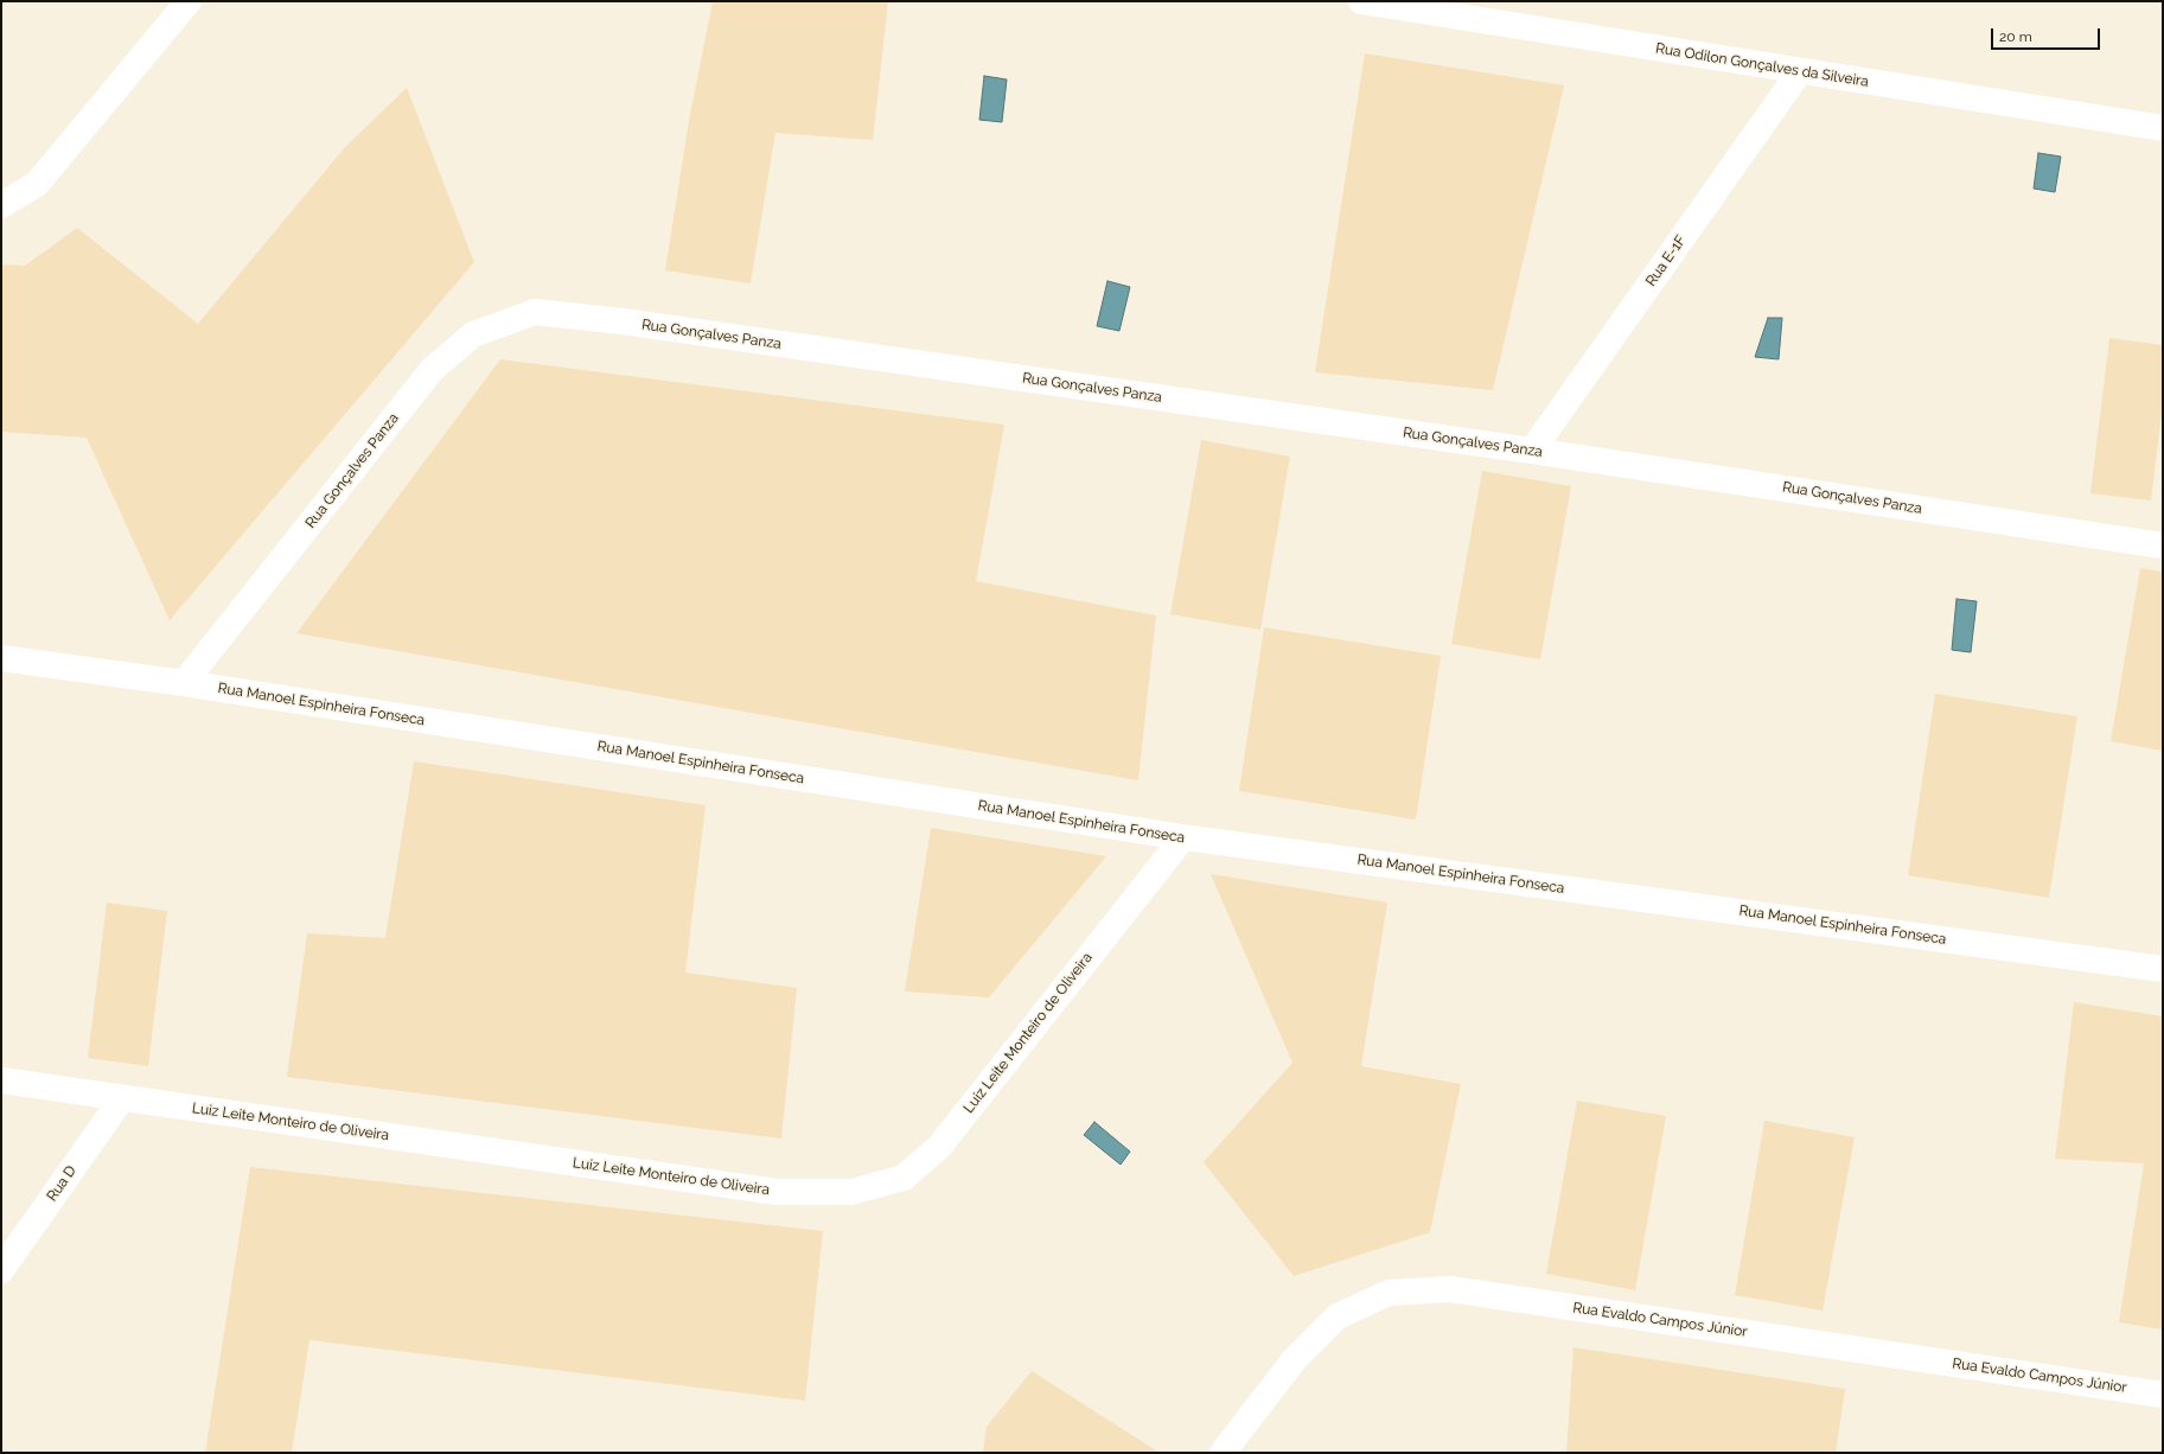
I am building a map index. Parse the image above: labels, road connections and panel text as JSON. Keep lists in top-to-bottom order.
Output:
{
  "streets": {
    "street": [
      "Rua Odilon Gonçalves da Silveira",
      "Rua E-1F",
      "Rua Gonçalves Panza",
      "Rua Manoel Espinheira Fonseca",
      "Luiz Leite Monteiro de Oliveira",
      "Rua D",
      "Rua Evaldo Campos Júnior"
    ]
  },
  "crossings": [
    ["Rua Odilon Gonçalves da Silveira", "Rua E-1F"],
    ["Rua E-1F", "Rua Gonçalves Panza"],
    ["Rua Gonçalves Panza", "Rua Manoel Espinheira Fonseca"],
    ["Rua Manoel Espinheira Fonseca", "Luiz Leite Monteiro de Oliveira"],
    ["Luiz Leite Monteiro de Oliveira", "Rua D"]
  ],
  "scale_bar": "20 m"
}
